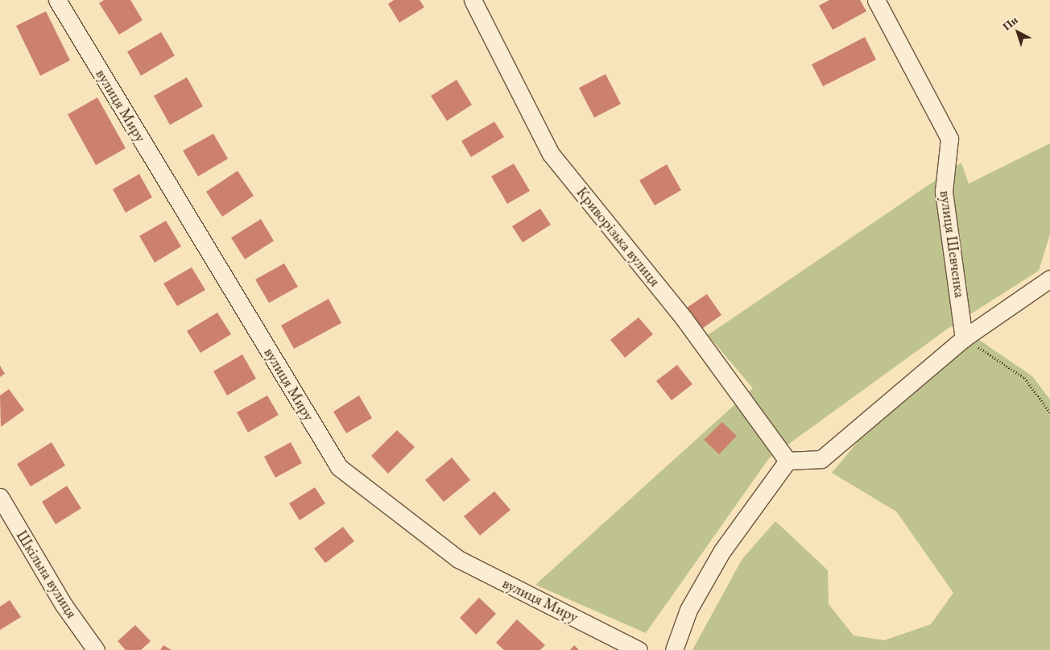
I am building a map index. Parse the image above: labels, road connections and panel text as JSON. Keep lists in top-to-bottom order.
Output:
{
  "streets": {
    "street": [
      "вулиця Миру",
      "Криворізька вулиця",
      "вулиця Шевченка",
      "Шкільна вулиця"
    ]
  },
  "north": "top left"
}
